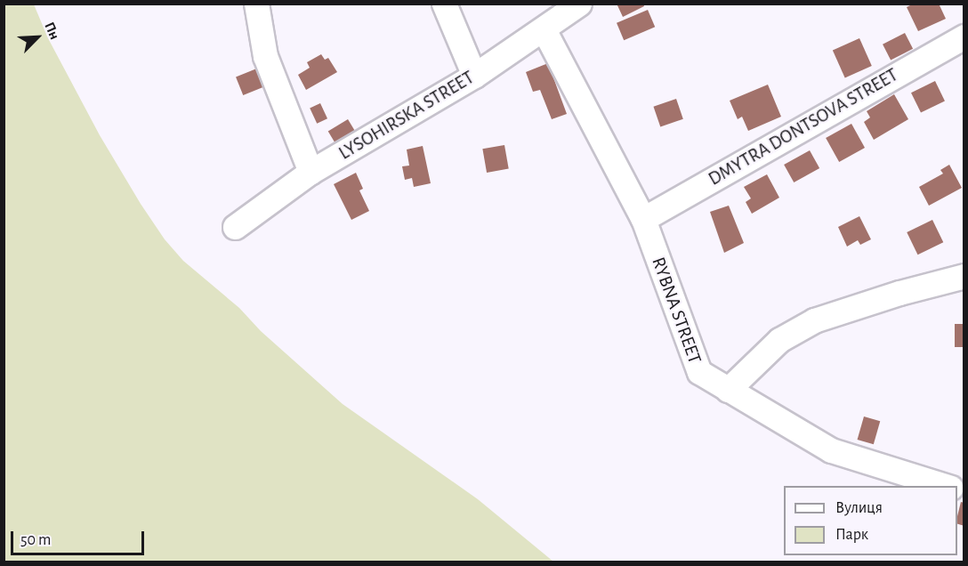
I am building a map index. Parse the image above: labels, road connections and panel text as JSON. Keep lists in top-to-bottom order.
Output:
{
  "streets": {
    "street": ["LYSOHIRSKA STREET", "DMYTRA DONTSOVA STREET", "RYBNA STREET"]
  },
  "crossings": [
    ["LYSOHIRSKA STREET", "RYBNA STREET"],
    ["DMYTRA DONTSOVA STREET", "RYBNA STREET"]
  ],
  "legend": ["Вулиця", "Парк"],
  "scale_bar": "50 m",
  "north": "top right"
}
